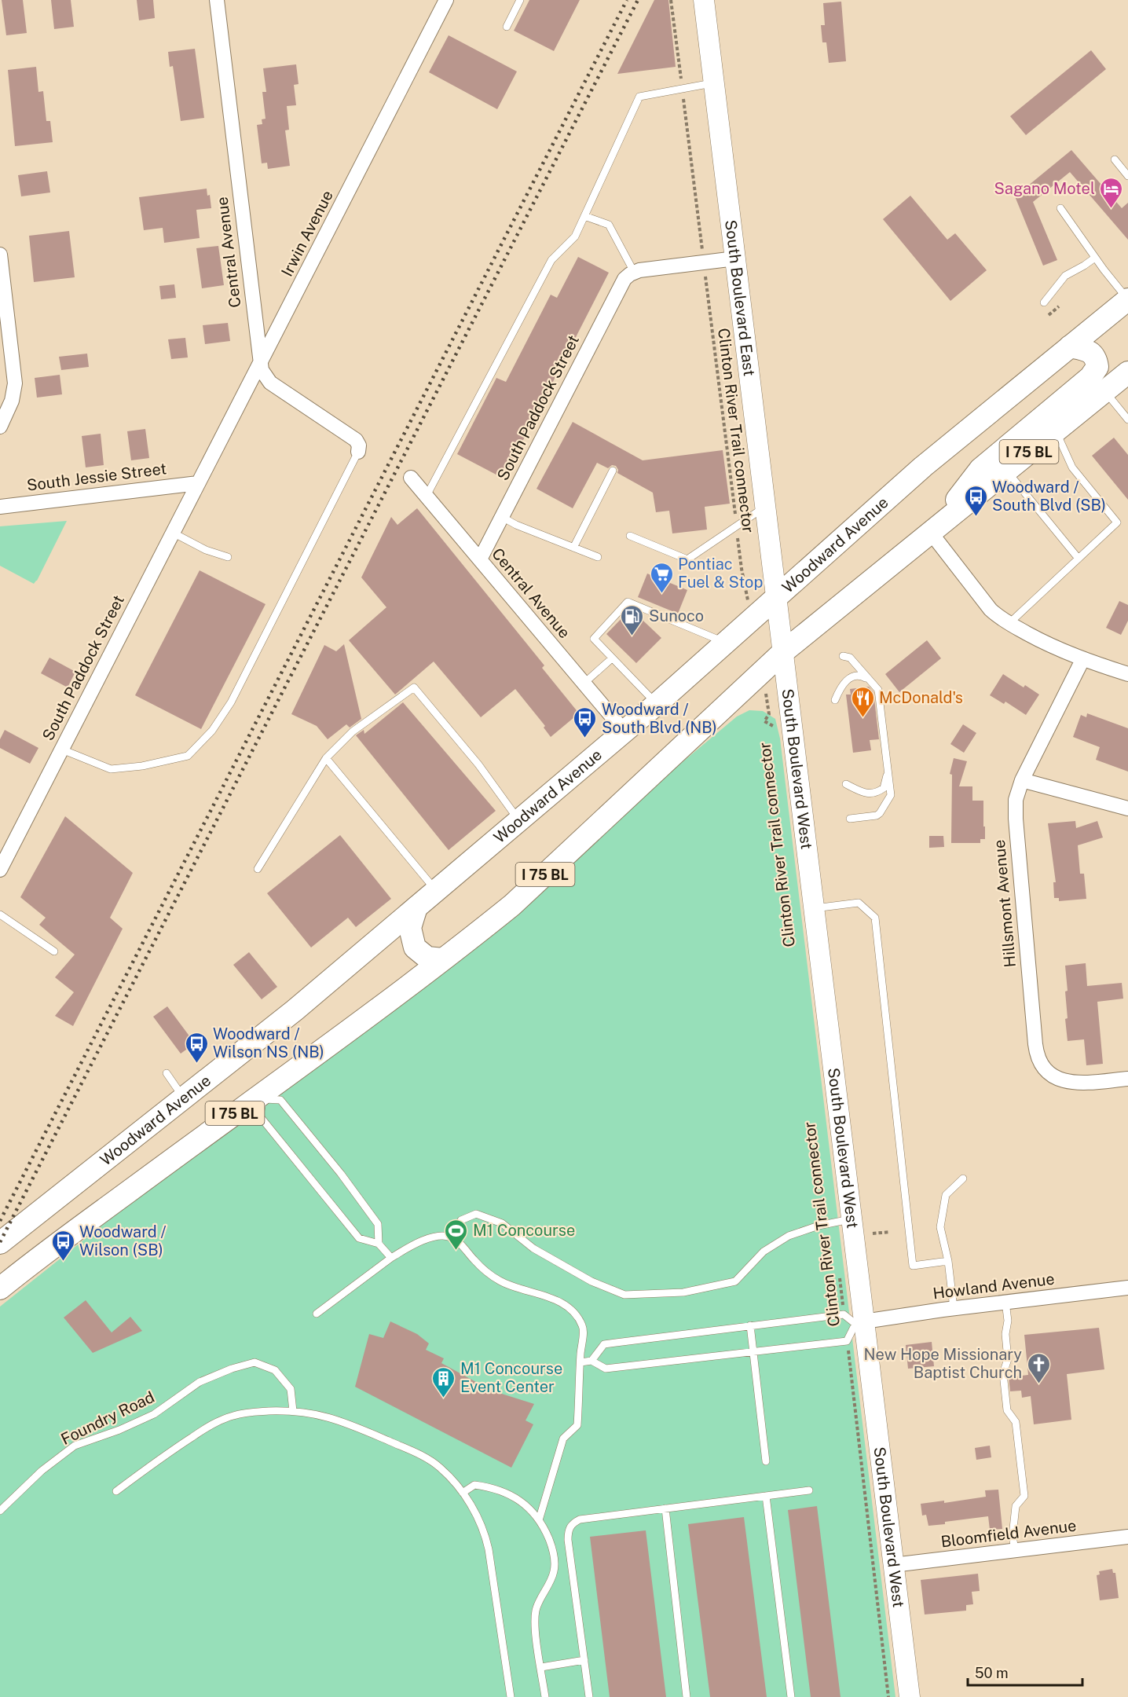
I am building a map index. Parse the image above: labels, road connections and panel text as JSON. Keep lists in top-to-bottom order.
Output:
{
  "streets": {
    "main road": ["I 75 BL", "Woodward Avenue"],
    "street": [
      "Irwin Avenue",
      "Central Avenue",
      "South Boulevard East",
      "South Paddock Street",
      "South Jessie Street",
      "South Boulevard West",
      "Hillsmont Avenue",
      "Howland Avenue",
      "Bloomfield Avenue"
    ],
    "lane": ["Foundry Road"],
    "path": ["Clinton River Trail connector"]
  },
  "crossings": [
    ["Irwin Avenue", "Central Avenue"],
    ["Irwin Avenue", "South Paddock Street"],
    ["Irwin Avenue", "South Jessie Street"],
    ["Central Avenue", "South Paddock Street"],
    ["Central Avenue", "Woodward Avenue"],
    ["South Boulevard East", "Woodward Avenue"],
    ["South Boulevard East", "South Boulevard West"],
    ["South Paddock Street", "South Jessie Street"],
    ["Clinton River Trail connector", "I 75 BL"],
    ["Clinton River Trail connector", "Woodward Avenue"],
    ["I 75 BL", "South Boulevard West"],
    ["Woodward Avenue", "South Boulevard West"],
    ["South Boulevard West", "Howland Avenue"],
    ["South Boulevard West", "Bloomfield Avenue"]
  ],
  "places": {
    "hotel": ["Sagano Motel"],
    "bus stop": [
      "Woodward / South Blvd (SB)",
      "Woodward / South Blvd (NB)",
      "Woodward / Wilson NS (NB)",
      "Woodward / Wilson (SB)"
    ],
    "supermarket": ["Pontiac Fuel & Stop"],
    "fuel station": ["Sunoco"],
    "restaurant": ["McDonald's"],
    "sports": ["M1 Concourse"],
    "church": ["New Hope Missionary Baptist Church"],
    "building": ["M1 Concourse Event Center"]
  },
  "scale_bar": "50 m"
}
